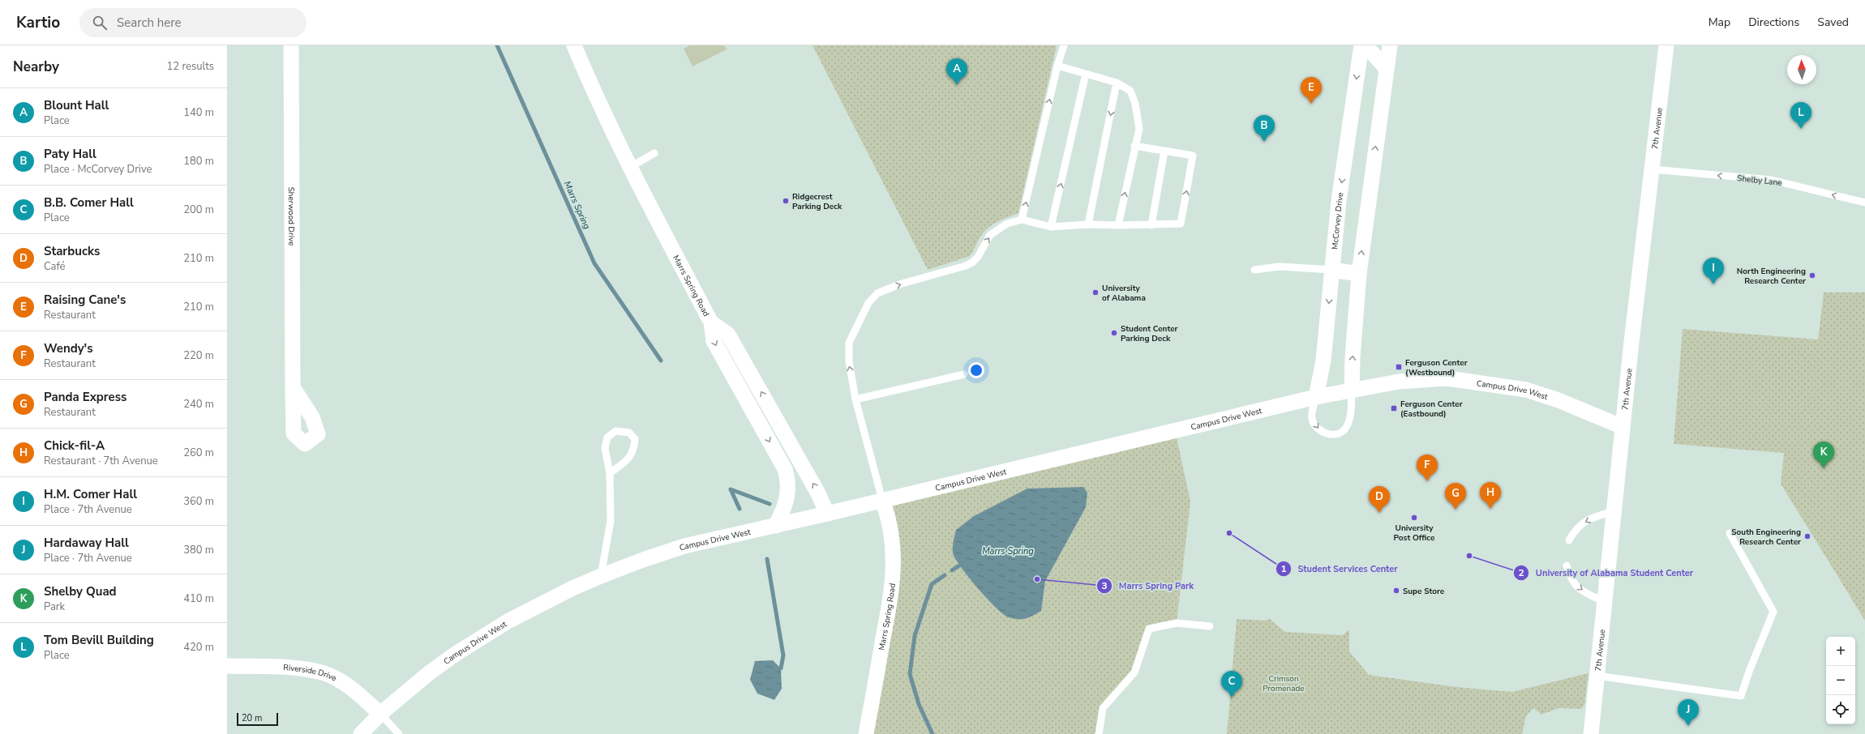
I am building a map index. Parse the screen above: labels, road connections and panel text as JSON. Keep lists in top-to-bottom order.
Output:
{
  "streets": {
    "street": [
      "7th Avenue",
      "Sherwood Drive",
      "McCorvey Drive",
      "Marrs Spring Road",
      "Campus Drive West",
      "Riverside Drive"
    ],
    "lane": ["Shelby Lane"]
  },
  "crossings": [
    ["7th Avenue", "Shelby Lane"],
    ["7th Avenue", "Campus Drive West"],
    ["McCorvey Drive", "Campus Drive West"],
    ["Marrs Spring Road", "Campus Drive West"],
    ["Campus Drive West", "Riverside Drive"]
  ],
  "one_way": ["Shelby Lane"],
  "water": ["Marrs Spring"],
  "parks": ["Crimson Promenade"],
  "places": {
    "other": [
      "Ridgecrest Parking Deck",
      "North Engineering Research Center",
      "University of Alabama",
      "Student Center Parking Deck",
      "University Post Office",
      "Student Services Center",
      "South Engineering Research Center",
      "University of Alabama Student Center",
      "Marrs Spring Park",
      "Supe Store"
    ],
    "transit": ["Ferguson Center (Westbound)", "Ferguson Center (Eastbound)"]
  },
  "scale_bar": "20 m",
  "north": "top",
  "page": {
    "header": "Kartio",
    "search": "Search here",
    "nav": ["Map", "Directions", "Saved"],
    "heading": ["Nearby", "12 results"],
    "pins": [
      "A",
      "E",
      "L",
      "B",
      "I",
      "K",
      "F",
      "H",
      "G",
      "D",
      "C",
      "J"
    ],
    "list": [
      {
        "mark": "A",
        "name": "Blount Hall",
        "note": "Place",
        "value": "140 m"
      },
      {
        "mark": "B",
        "name": "Paty Hall",
        "note": "Place · McCorvey Drive",
        "value": "180 m"
      },
      {
        "mark": "C",
        "name": "B.B. Comer Hall",
        "note": "Place",
        "value": "200 m"
      },
      {
        "mark": "D",
        "name": "Starbucks",
        "note": "Café",
        "value": "210 m"
      },
      {
        "mark": "E",
        "name": "Raising Cane's",
        "note": "Restaurant",
        "value": "210 m"
      },
      {
        "mark": "F",
        "name": "Wendy's",
        "note": "Restaurant",
        "value": "220 m"
      },
      {
        "mark": "G",
        "name": "Panda Express",
        "note": "Restaurant",
        "value": "240 m"
      },
      {
        "mark": "H",
        "name": "Chick-fil-A",
        "note": "Restaurant · 7th Avenue",
        "value": "260 m"
      },
      {
        "mark": "I",
        "name": "H.M. Comer Hall",
        "note": "Place · 7th Avenue",
        "value": "360 m"
      },
      {
        "mark": "J",
        "name": "Hardaway Hall",
        "note": "Place · 7th Avenue",
        "value": "380 m"
      },
      {
        "mark": "K",
        "name": "Shelby Quad",
        "note": "Park",
        "value": "410 m"
      },
      {
        "mark": "L",
        "name": "Tom Bevill Building",
        "note": "Place",
        "value": "420 m"
      }
    ],
    "map_buttons": ["+", "−"],
    "scale": "20 m"
  }
}
